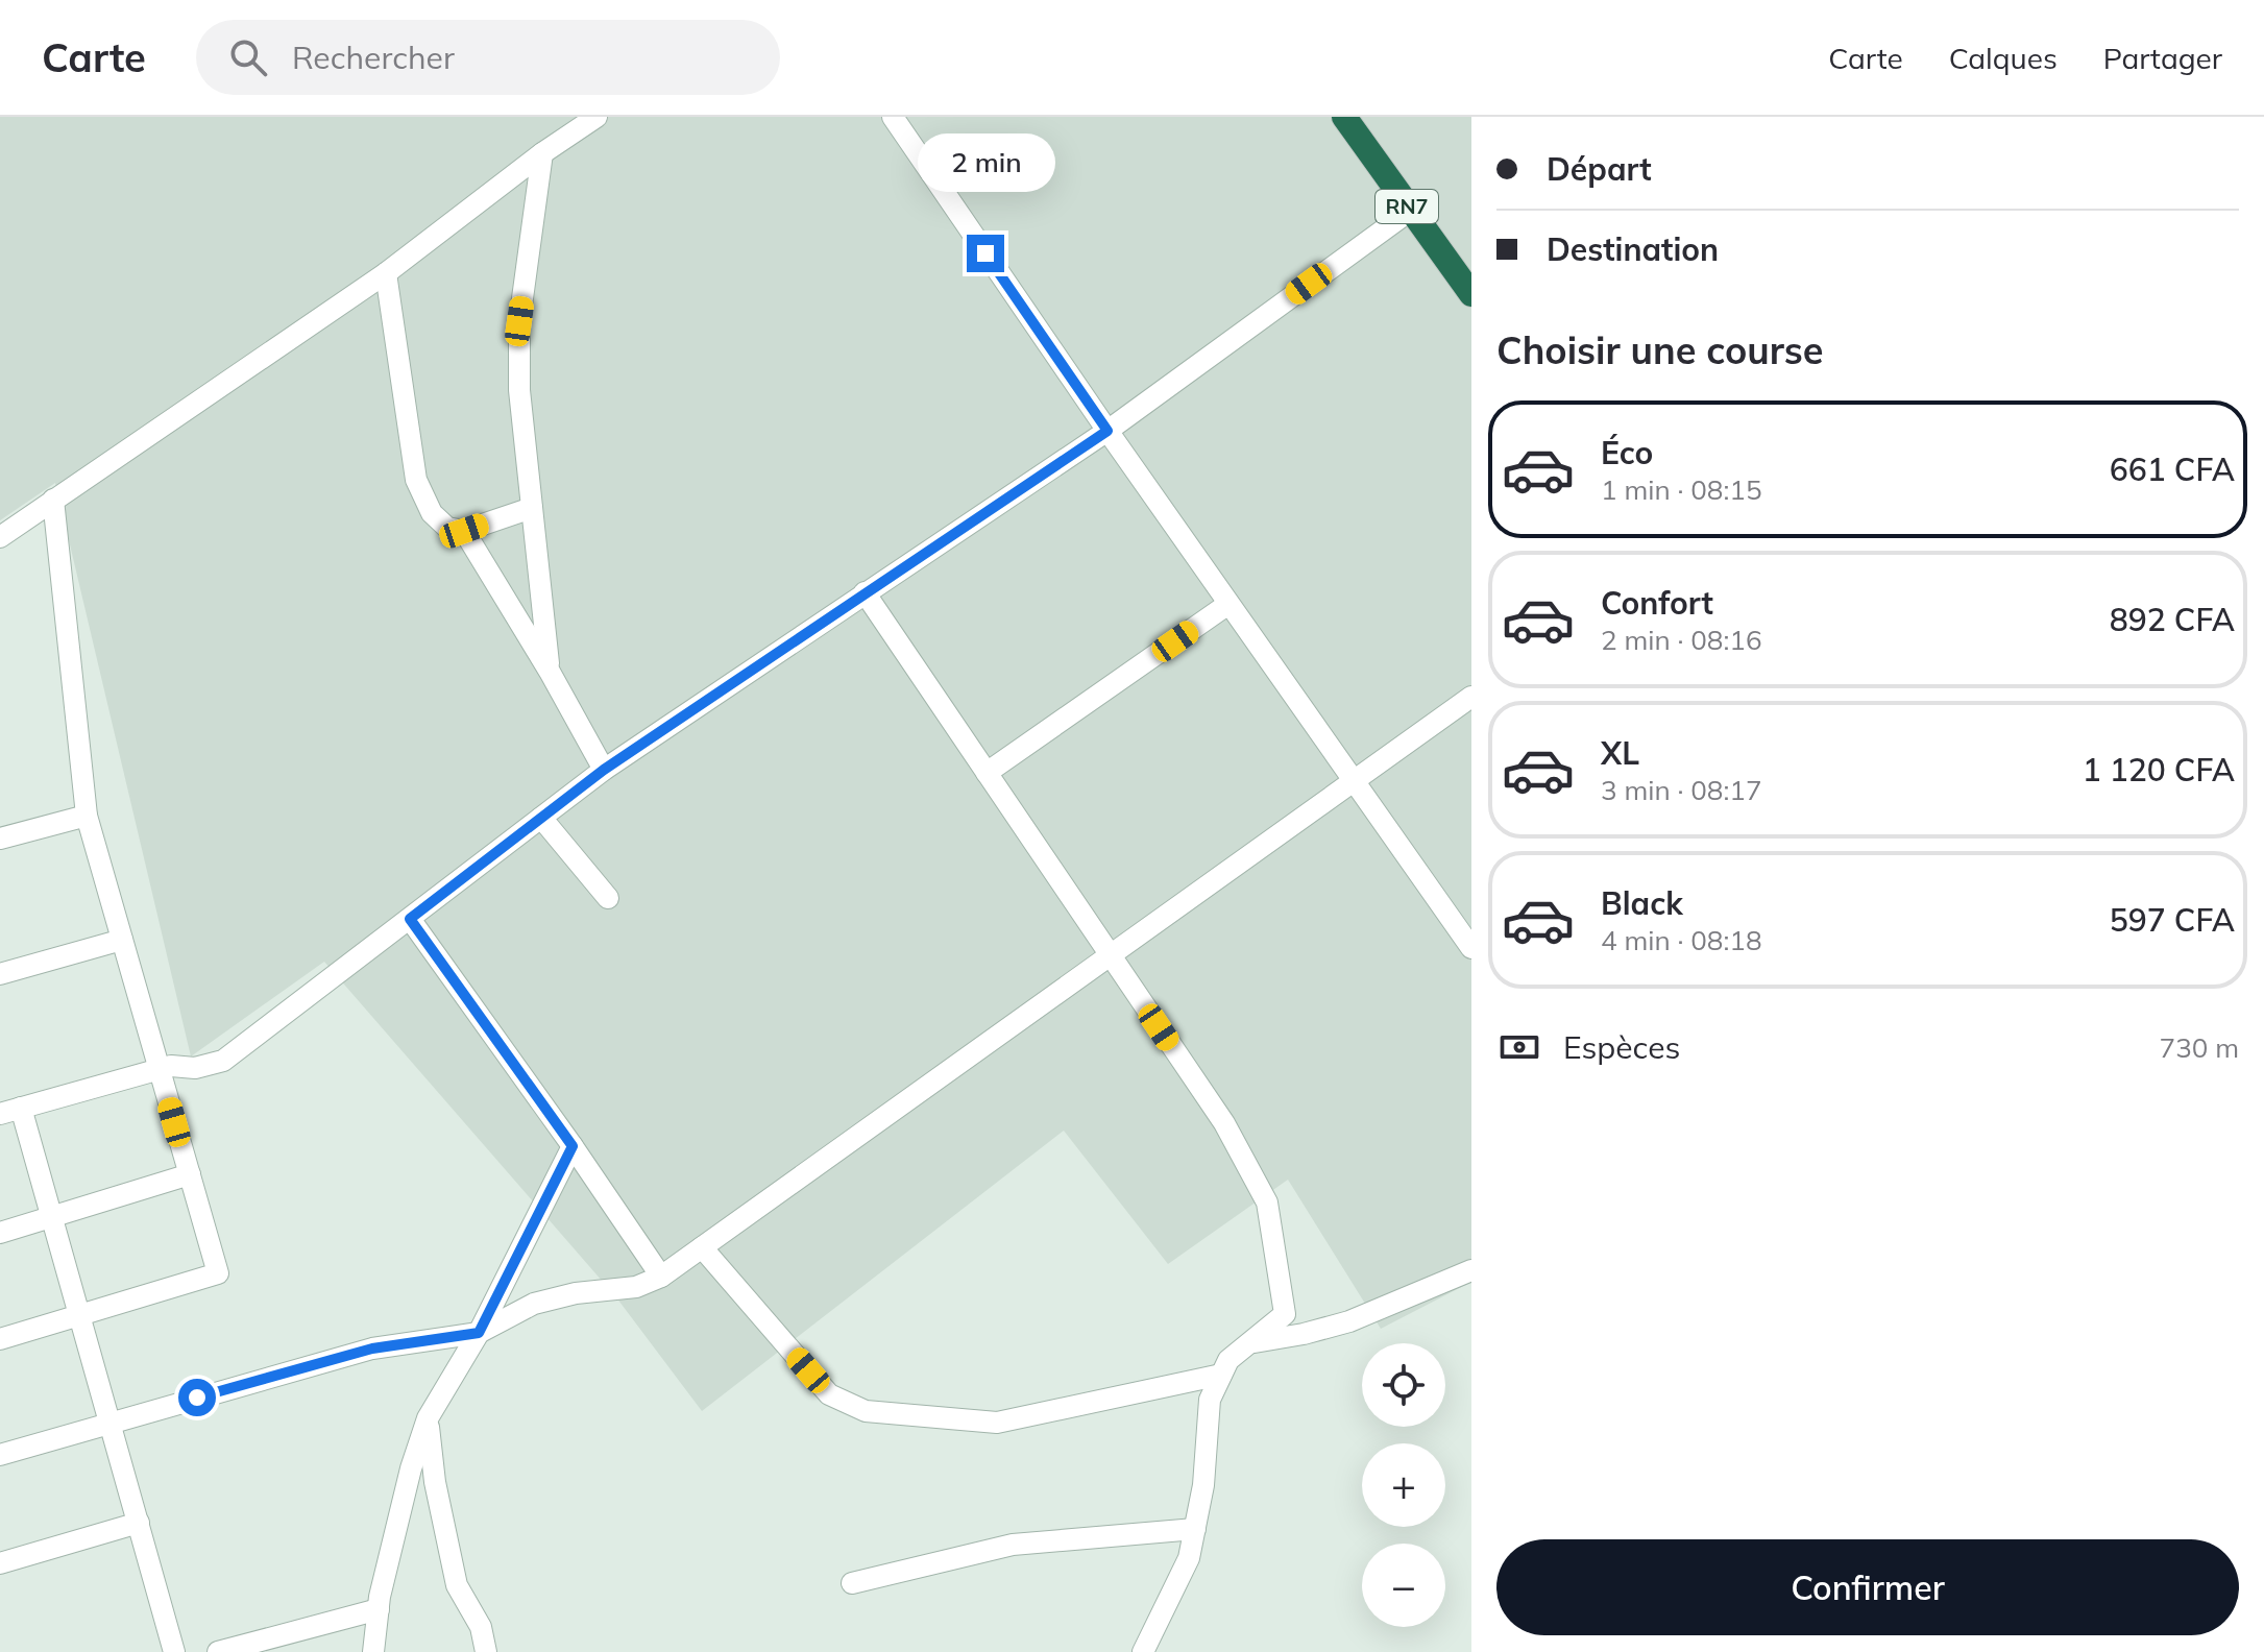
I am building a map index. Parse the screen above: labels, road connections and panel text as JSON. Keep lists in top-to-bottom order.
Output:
{
  "streets": {
    "highway": ["RN7"]
  },
  "page": {
    "header": "Carte",
    "search": "Rechercher",
    "nav": ["Carte", "Calques", "Partager"],
    "banner": ["Départ", "Destination"],
    "bubble": "2 min",
    "heading": "Choisir une course",
    "list": [
      {
        "name": "Éco",
        "note": "1 min · 08:15",
        "value": "661 CFA"
      },
      {
        "name": "Confort",
        "note": "2 min · 08:16",
        "value": "892 CFA"
      },
      {
        "name": "XL",
        "note": "3 min · 08:17",
        "value": "1 120 CFA"
      },
      {
        "name": "Black",
        "note": "4 min · 08:18",
        "value": "597 CFA"
      }
    ],
    "pay": ["Espèces", "730 m"],
    "map_buttons": ["+", "−"],
    "buttons": "Confirmer"
  }
}
